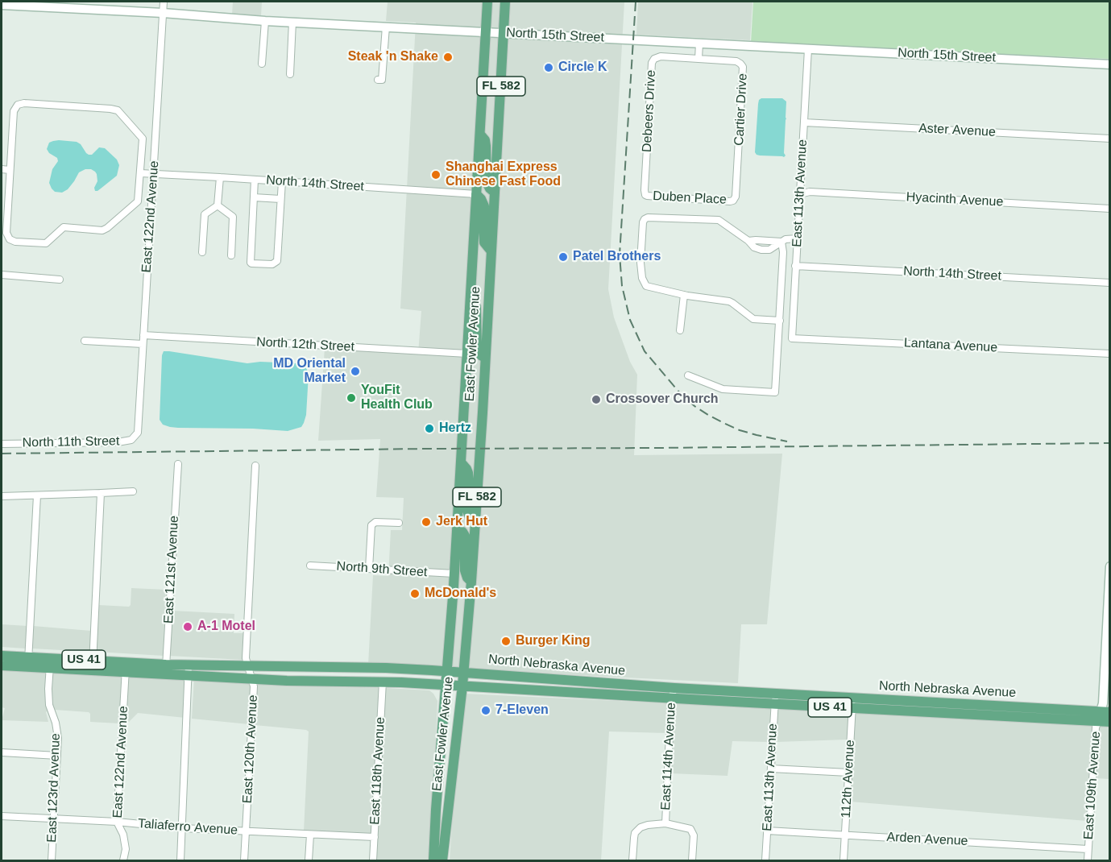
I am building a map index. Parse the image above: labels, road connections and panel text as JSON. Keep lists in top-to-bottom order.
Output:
{
  "streets": {
    "main road": [
      "FL 582",
      "East Fowler Avenue",
      "US 41",
      "North Nebraska Avenue"
    ],
    "street": [
      "North 15th Street",
      "Cartier Drive",
      "Debeers Drive",
      "Aster Avenue",
      "North 14th Street",
      "East 113th Avenue",
      "Duben Place",
      "Hyacinth Avenue",
      "East 122nd Avenue",
      "North 12th Street",
      "Lantana Avenue",
      "North 11th Street",
      "East 121st Avenue",
      "North 9th Street",
      "East 120th Avenue",
      "East 114th Avenue",
      "East 118th Avenue",
      "112th Avenue",
      "East 109th Avenue",
      "East 123rd Avenue",
      "Taliaferro Avenue",
      "Arden Avenue"
    ]
  },
  "crossings": [
    ["North 15th Street", "East 113th Avenue"],
    ["North 15th Street", "East 122nd Avenue"],
    ["North 15th Street", "East Fowler Avenue"],
    ["Cartier Drive", "Debeers Drive"],
    ["Cartier Drive", "Duben Place"],
    ["Debeers Drive", "Duben Place"],
    ["Aster Avenue", "East 113th Avenue"],
    ["North 14th Street", "East 113th Avenue"],
    ["North 14th Street", "East 122nd Avenue"],
    ["North 14th Street", "East Fowler Avenue"],
    ["East 113th Avenue", "Hyacinth Avenue"],
    ["East 113th Avenue", "Lantana Avenue"],
    ["East 113th Avenue", "North Nebraska Avenue"],
    ["East 113th Avenue", "Arden Avenue"],
    ["East 122nd Avenue", "North 12th Street"],
    ["East 122nd Avenue", "North 11th Street"],
    ["East 122nd Avenue", "North Nebraska Avenue"],
    ["East 122nd Avenue", "Taliaferro Avenue"],
    ["East Fowler Avenue", "North 12th Street"],
    ["East Fowler Avenue", "North 9th Street"],
    ["East Fowler Avenue", "North Nebraska Avenue"],
    ["East 121st Avenue", "North Nebraska Avenue"],
    ["North Nebraska Avenue", "East 120th Avenue"],
    ["North Nebraska Avenue", "East 114th Avenue"],
    ["North Nebraska Avenue", "East 118th Avenue"],
    ["North Nebraska Avenue", "112th Avenue"],
    ["North Nebraska Avenue", "East 109th Avenue"],
    ["North Nebraska Avenue", "East 123rd Avenue"],
    ["East 120th Avenue", "Taliaferro Avenue"],
    ["East 118th Avenue", "Taliaferro Avenue"],
    ["112th Avenue", "Arden Avenue"],
    ["East 109th Avenue", "Arden Avenue"],
    ["East 123rd Avenue", "Taliaferro Avenue"]
  ],
  "places": [
    "Steak 'n Shake",
    "Circle K",
    "Shanghai Express Chinese Fast Food",
    "Patel Brothers",
    "MD Oriental Market",
    "YouFit Health Club",
    "Crossover Church",
    "Hertz",
    "Jerk Hut",
    "McDonald's",
    "A-1 Motel",
    "Burger King",
    "7-Eleven"
  ]
}
